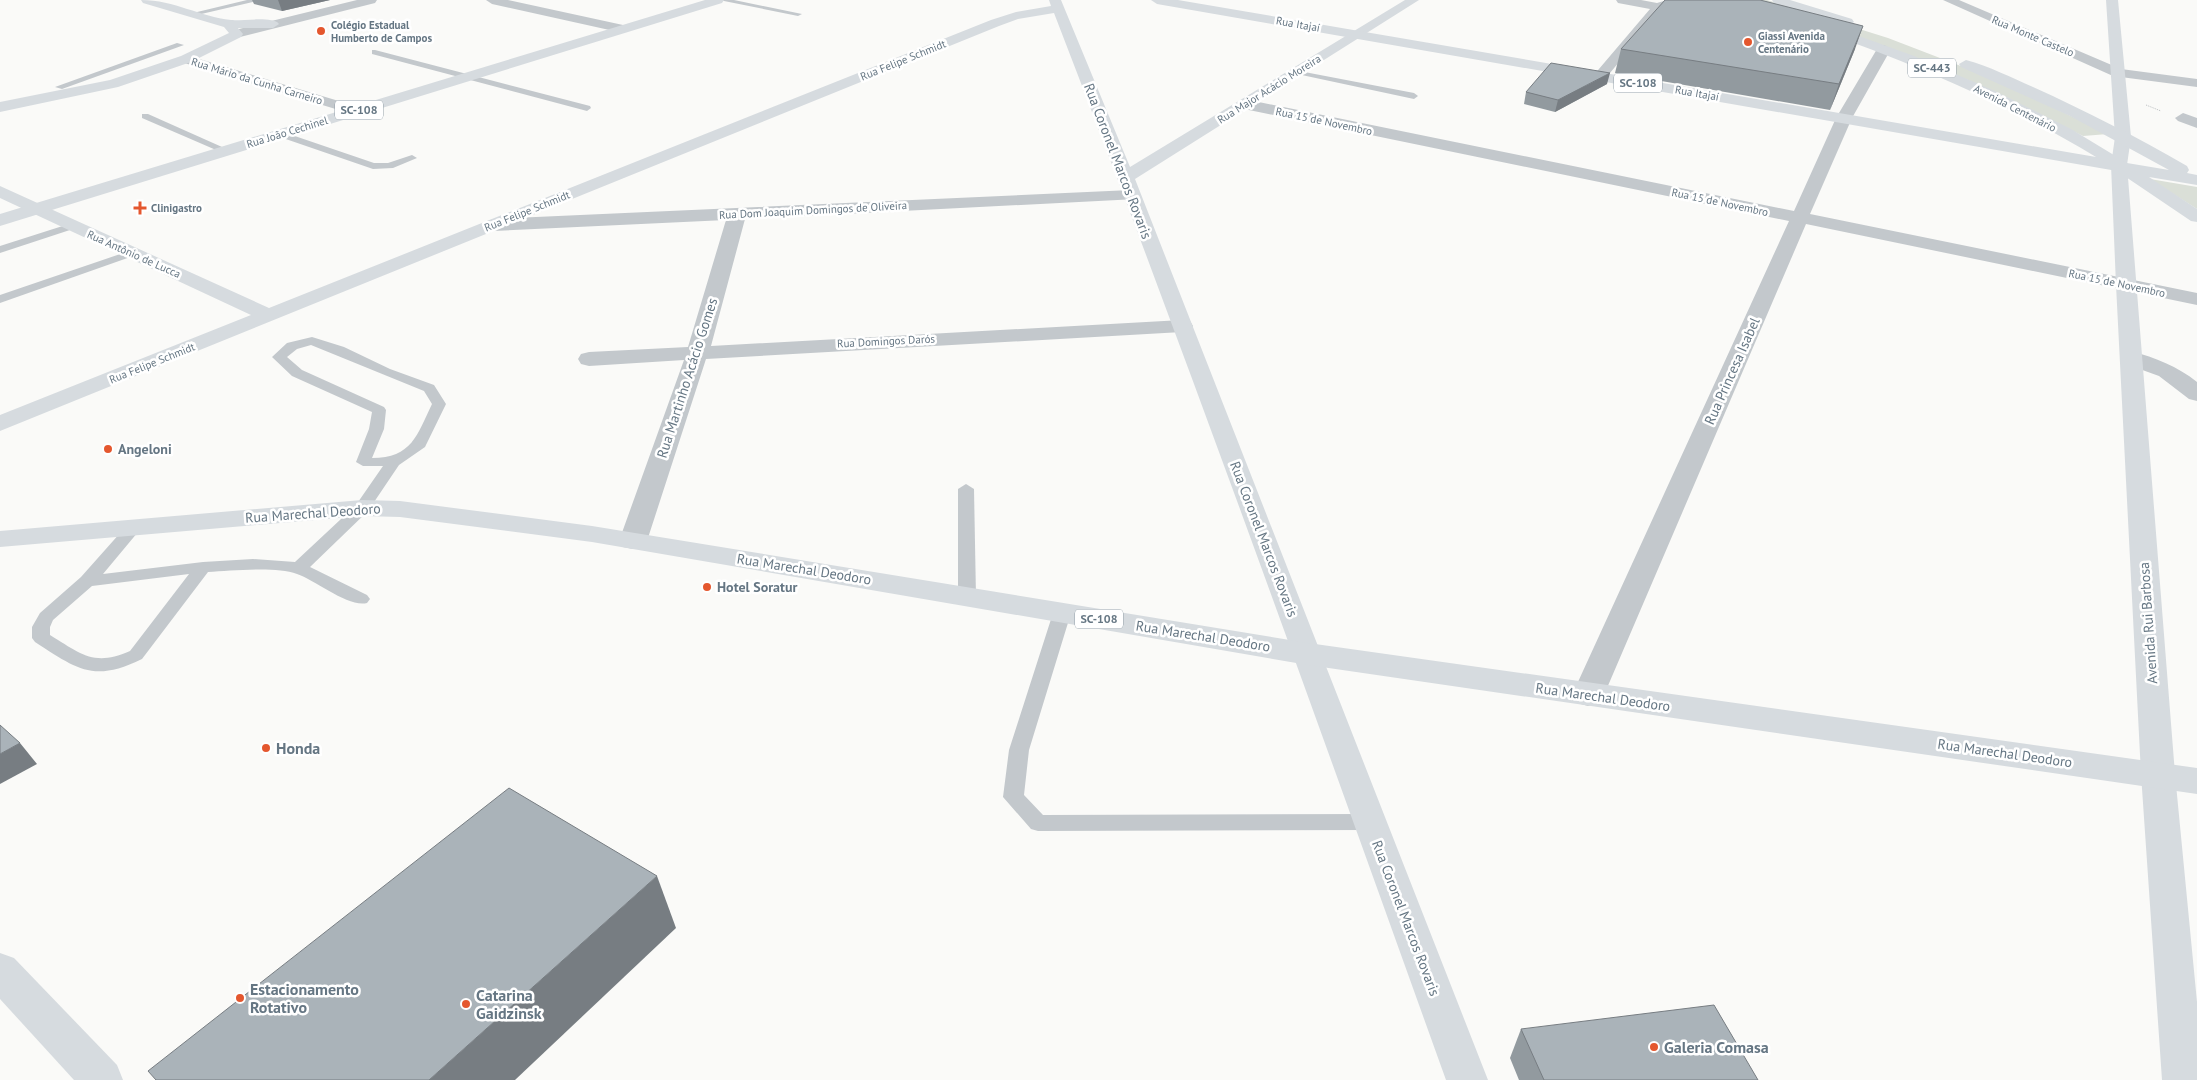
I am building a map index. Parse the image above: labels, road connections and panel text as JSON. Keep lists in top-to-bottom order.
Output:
{
  "streets": {
    "main road": [
      "Rua Itajaí",
      "Rua Felipe Schmidt",
      "SC-443",
      "SC-108",
      "Rua Major Acácio Moreira",
      "Avenida Centenário",
      "Rua João Cechinel",
      "Rua Coronel Marcos Rovaris",
      "Rua Antônio de Lucca",
      "Rua Marechal Deodoro",
      "Avenida Rui Barbosa"
    ],
    "street": [
      "Rua Monte Castelo",
      "Rua Mário da Cunha Carneiro",
      "Rua 15 de Novembro",
      "Rua Dom Joaquim Domingos de Oliveira",
      "Rua Domingos Darós",
      "Rua Princesa Isabel",
      "Rua Martinho Acácio Gomes"
    ]
  },
  "crossings": [
    ["Rua Itajaí", "Rua Major Acácio Moreira"],
    ["Rua Itajaí", "Avenida Centenário"],
    ["Rua Itajaí", "Rua Princesa Isabel"],
    ["Rua Itajaí", "Avenida Rui Barbosa"],
    ["Rua Monte Castelo", "Avenida Rui Barbosa"],
    ["Rua Felipe Schmidt", "Rua Coronel Marcos Rovaris"],
    ["Rua Felipe Schmidt", "Rua Dom Joaquim Domingos de Oliveira"],
    ["Rua Felipe Schmidt", "Rua Antônio de Lucca"],
    ["Rua Mário da Cunha Carneiro", "Rua João Cechinel"],
    ["Rua Major Acácio Moreira", "Rua 15 de Novembro"],
    ["Rua Major Acácio Moreira", "Rua Coronel Marcos Rovaris"],
    ["Rua Major Acácio Moreira", "Rua Dom Joaquim Domingos de Oliveira"],
    ["Avenida Centenário", "Rua Princesa Isabel"],
    ["Avenida Centenário", "Avenida Rui Barbosa"],
    ["Rua 15 de Novembro", "Rua Princesa Isabel"],
    ["Rua 15 de Novembro", "Avenida Rui Barbosa"],
    ["Rua João Cechinel", "Rua Antônio de Lucca"],
    ["Rua Coronel Marcos Rovaris", "Rua Dom Joaquim Domingos de Oliveira"],
    ["Rua Coronel Marcos Rovaris", "Rua Domingos Darós"],
    ["Rua Coronel Marcos Rovaris", "Rua Marechal Deodoro"],
    ["Rua Dom Joaquim Domingos de Oliveira", "Rua Martinho Acácio Gomes"],
    ["Rua Domingos Darós", "Rua Martinho Acácio Gomes"],
    ["Rua Princesa Isabel", "Rua Marechal Deodoro"],
    ["Rua Martinho Acácio Gomes", "Rua Marechal Deodoro"],
    ["Rua Marechal Deodoro", "Avenida Rui Barbosa"]
  ],
  "places": {
    "other": [
      "Colégio Estadual Humberto de Campos",
      "Giassi Avenida Centenário",
      "Angeloni",
      "Hotel Soratur",
      "Honda",
      "Estacionamento Rotativo",
      "Catarina Gaidzinsk",
      "Galeria Comasa"
    ],
    "health": ["Clinigastro"]
  }
}
